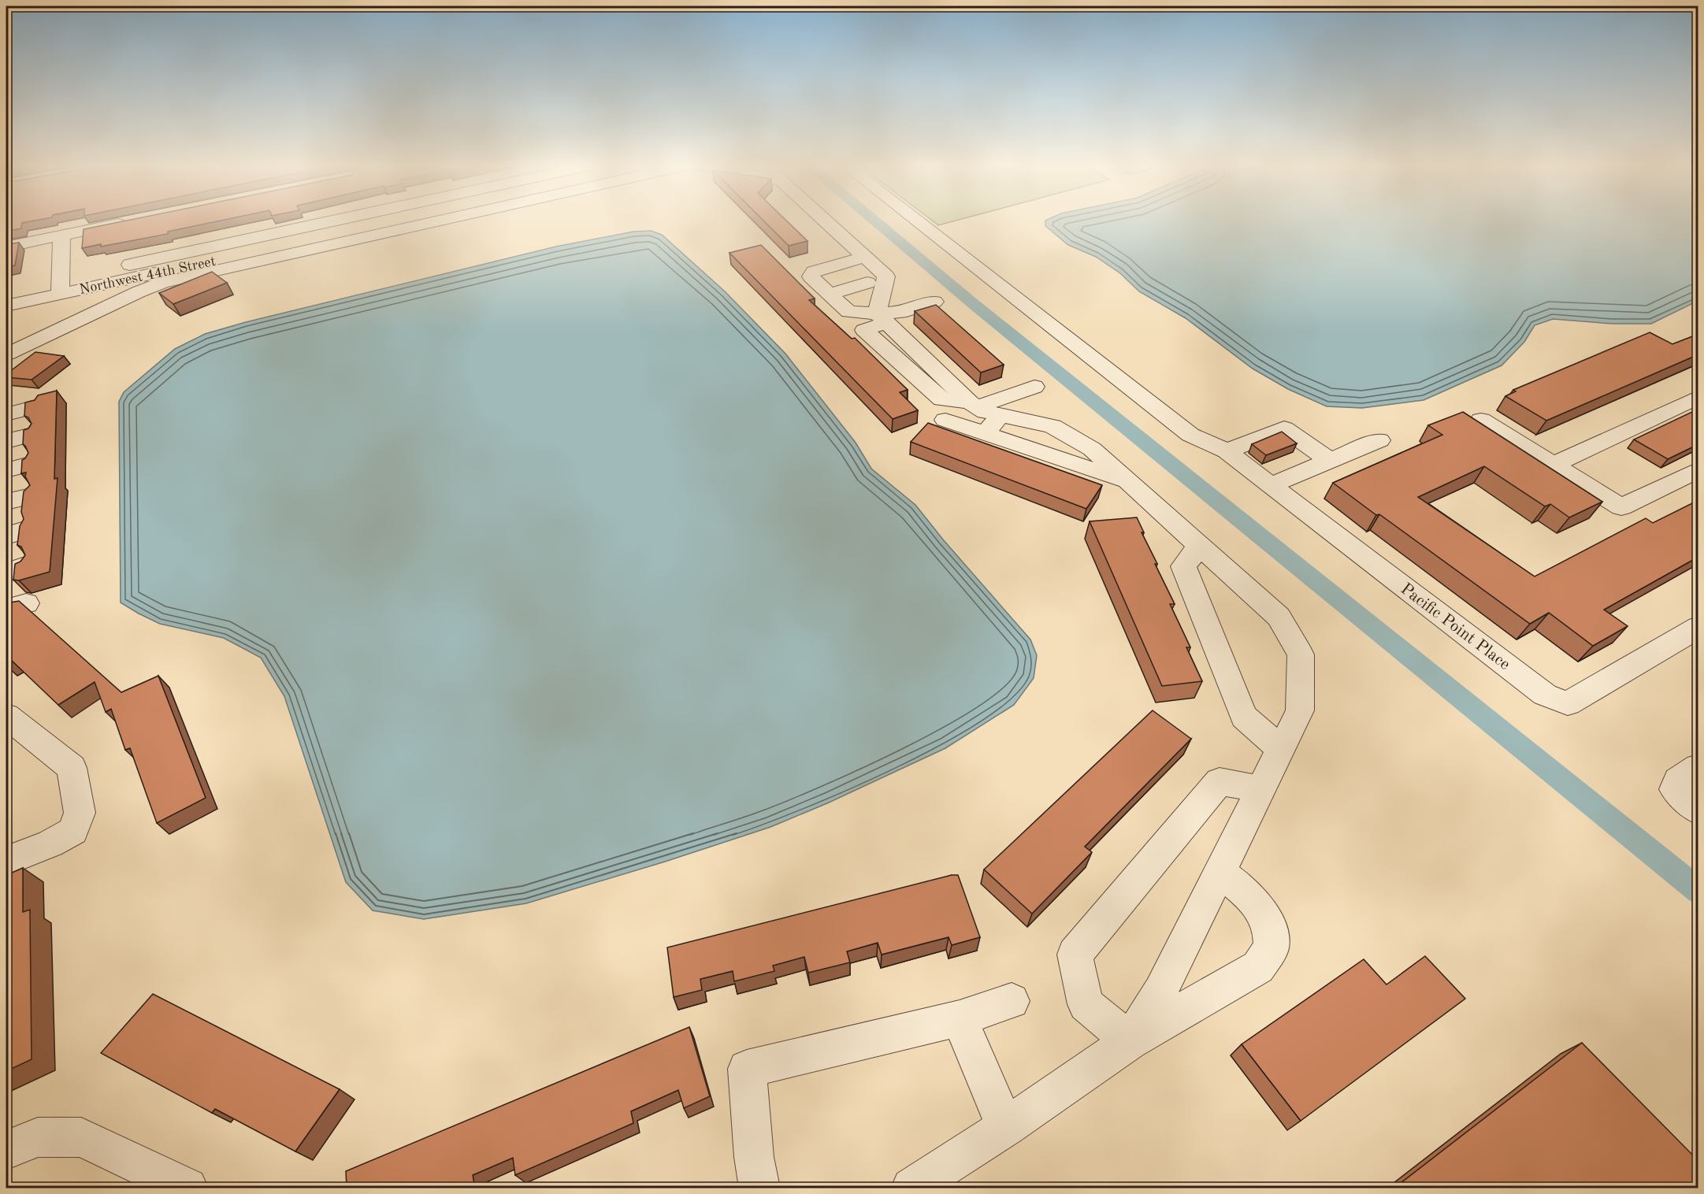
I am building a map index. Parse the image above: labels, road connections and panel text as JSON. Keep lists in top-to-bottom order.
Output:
{
  "streets": {
    "street": ["Northwest 44th Street", "Pacific Point Place"]
  }
}
